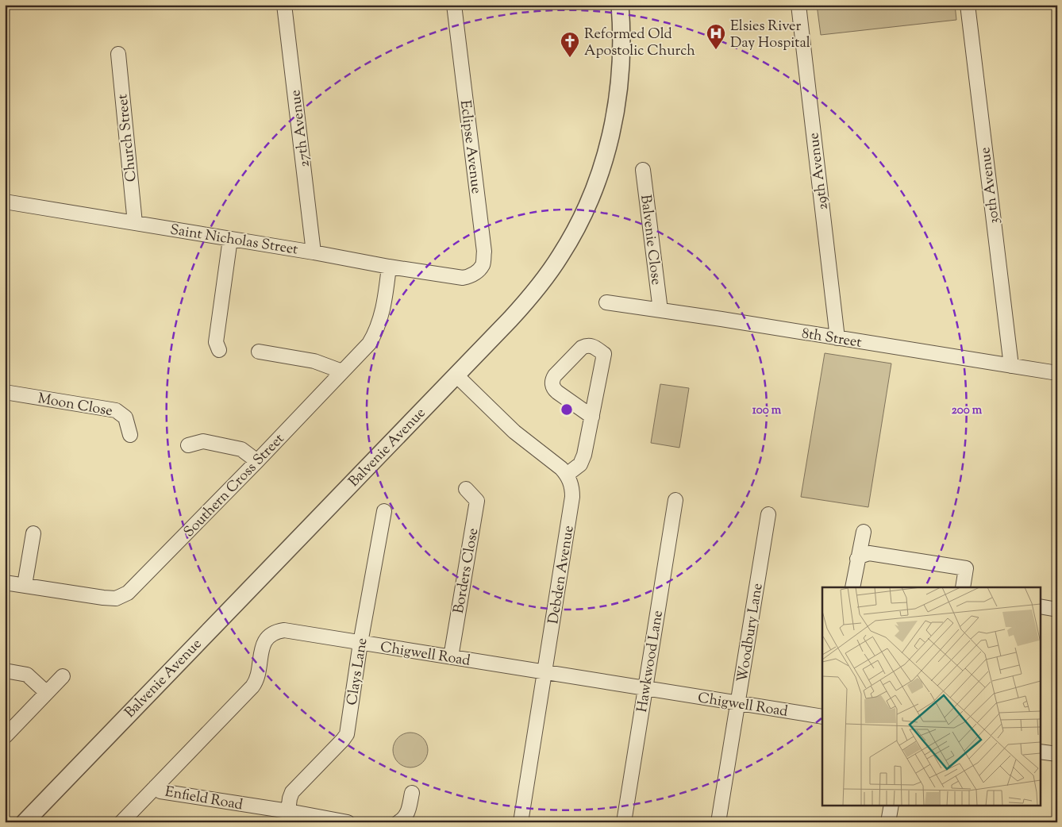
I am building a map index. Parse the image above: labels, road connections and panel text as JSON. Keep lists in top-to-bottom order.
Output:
{
  "streets": {
    "street": [
      "27th Avenue",
      "Church Street",
      "Eclipse Avenue",
      "29th Avenue",
      "30th Avenue",
      "Saint Nicholas Street",
      "Balvenie Close",
      "8th Street",
      "Moon Close",
      "Balvenie Avenue",
      "Southern Cross Street",
      "Borders Close",
      "Debden Avenue",
      "Woodbury Lane",
      "Chigwell Road",
      "Hawkwood Lane",
      "Clays Lane",
      "Enfield Road"
    ]
  },
  "crossings": [
    ["27th Avenue", "Saint Nicholas Street"],
    ["Church Street", "Saint Nicholas Street"],
    ["Eclipse Avenue", "Saint Nicholas Street"],
    ["29th Avenue", "8th Street"],
    ["30th Avenue", "8th Street"],
    ["Saint Nicholas Street", "Southern Cross Street"],
    ["Balvenie Close", "8th Street"],
    ["Balvenie Avenue", "Debden Avenue"],
    ["Borders Close", "Chigwell Road"],
    ["Debden Avenue", "Chigwell Road"],
    ["Woodbury Lane", "Chigwell Road"],
    ["Chigwell Road", "Hawkwood Lane"],
    ["Chigwell Road", "Clays Lane"],
    ["Chigwell Road", "Enfield Road"],
    ["Clays Lane", "Enfield Road"]
  ],
  "places": {
    "hospital": ["Elsies River Day Hospital"],
    "church": ["Reformed Old Apostolic Church"]
  },
  "rings": ["100 m", "200 m"]
}
